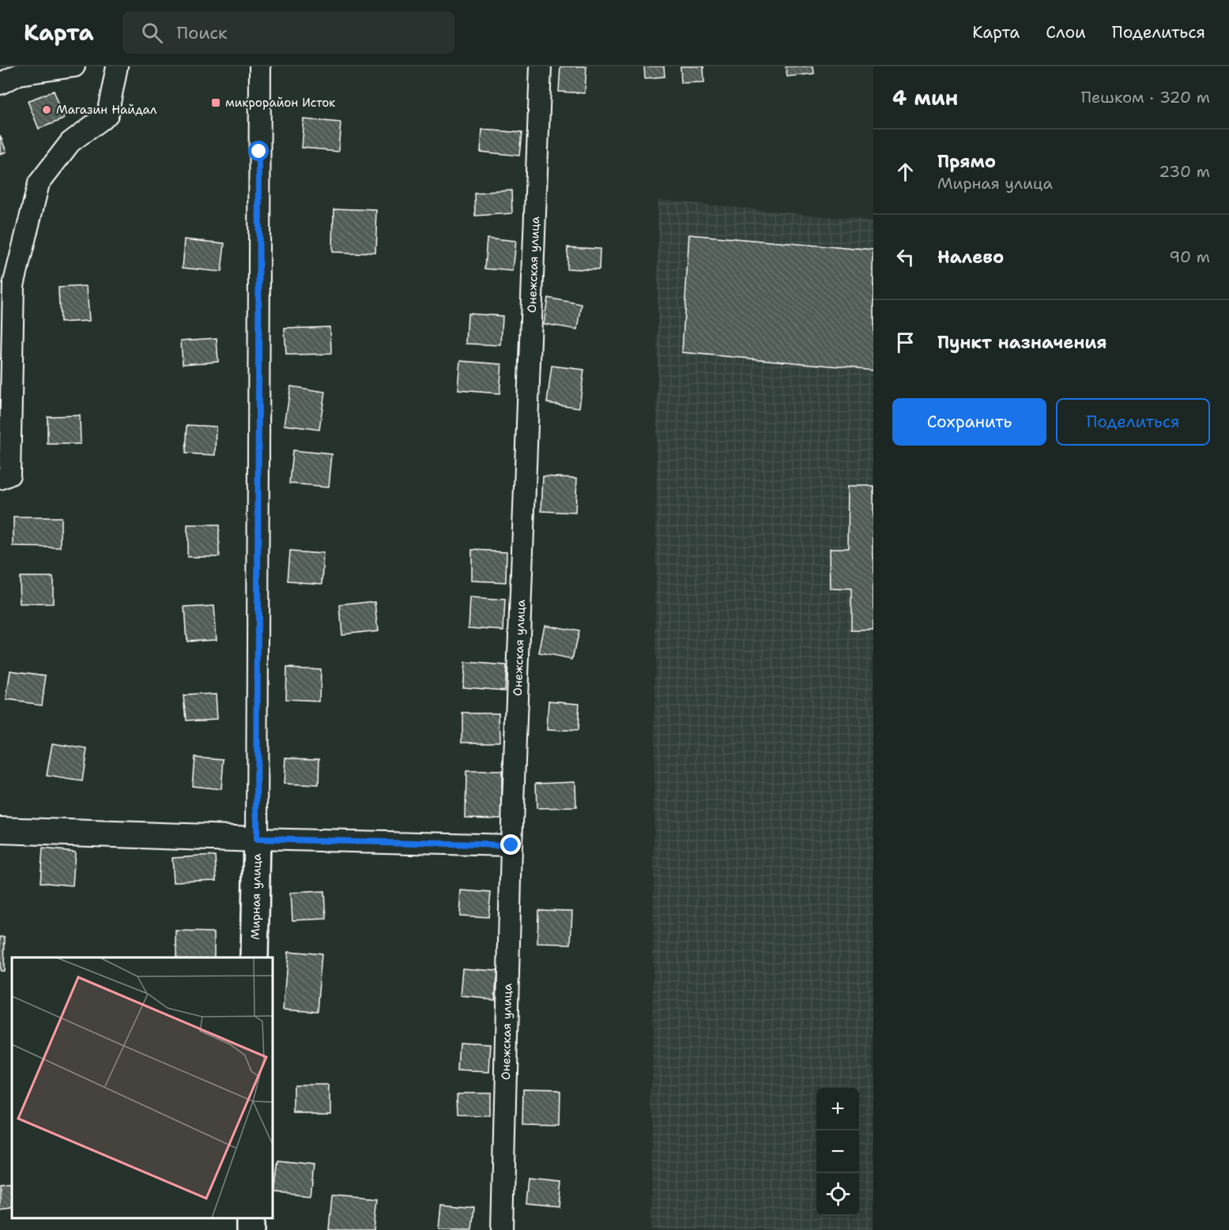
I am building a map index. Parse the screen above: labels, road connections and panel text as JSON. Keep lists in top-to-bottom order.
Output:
{
  "streets": {
    "main road": ["Мирная улица"],
    "street": ["Онежская улица"]
  },
  "places": {
    "transit": ["микрорайон Исток"],
    "other": ["Магазин Найдал"]
  },
  "page": {
    "header": "Карта",
    "search": "Поиск",
    "nav": ["Карта", "Слои", "Поделиться"],
    "heading": ["4 мин", "Пешком · 320 m"],
    "list": [
      ["Прямо", "Мирная улица", "230 m"],
      ["Налево", "90 m"],
      "Пункт назначения"
    ],
    "buttons": ["Сохранить", "Поделиться"],
    "map_buttons": ["+", "−"]
  }
}
